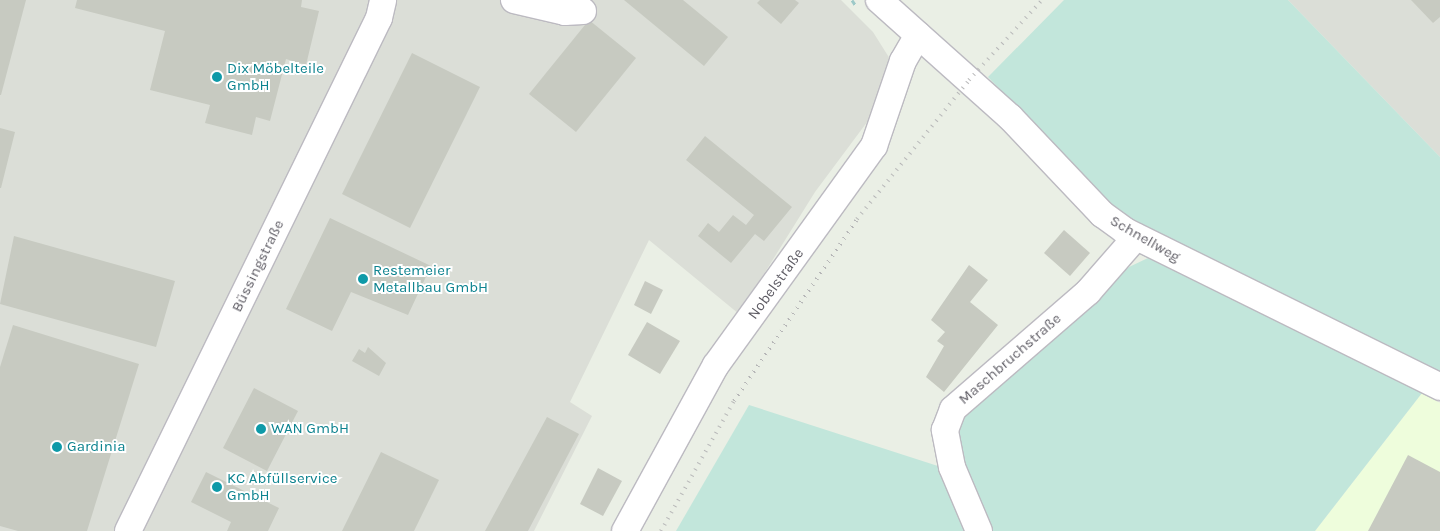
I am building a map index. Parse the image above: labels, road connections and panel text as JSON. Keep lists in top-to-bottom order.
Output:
{
  "streets": {
    "street": [
      "Schnellweg",
      "Büssingstraße",
      "Nobelstraße",
      "Maschbruchstraße"
    ]
  },
  "crossings": [
    ["Schnellweg", "Nobelstraße"],
    ["Schnellweg", "Maschbruchstraße"]
  ],
  "places": [
    "Dix Möbelteile GmbH",
    "Restemeier Metallbau GmbH",
    "WAN GmbH",
    "Gardinia",
    "KC Abfüllservice GmbH"
  ]
}
